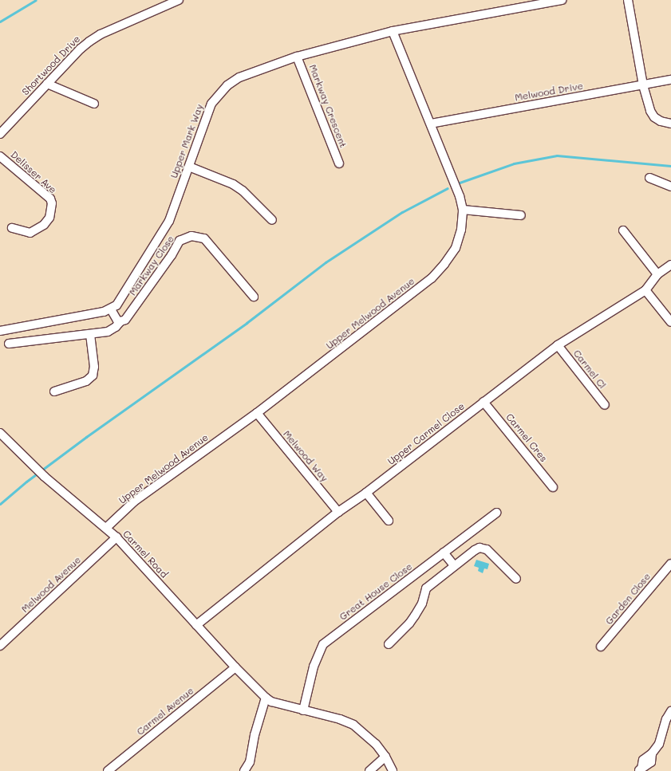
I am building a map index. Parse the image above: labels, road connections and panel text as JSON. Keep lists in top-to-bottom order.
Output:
{
  "streets": {
    "street": [
      "Shortwood Drive",
      "Melwood Drive",
      "Markway Crescent",
      "Upper Mark Way",
      "Delisser Ave",
      "Markway Close",
      "Upper Melwood Avenue",
      "Carmel Cl",
      "Upper Carmel Close",
      "Carmel Cres",
      "Melwood Way",
      "Carmel Road",
      "Melwood Avenue",
      "Great House Close",
      "Garden Close",
      "Carmel Avenue"
    ]
  },
  "crossings": [
    ["Melwood Drive", "Upper Melwood Avenue"],
    ["Markway Crescent", "Upper Mark Way"],
    ["Upper Mark Way", "Upper Melwood Avenue"],
    ["Upper Melwood Avenue", "Melwood Way"],
    ["Upper Melwood Avenue", "Carmel Road"],
    ["Carmel Cl", "Upper Carmel Close"],
    ["Upper Carmel Close", "Carmel Cres"],
    ["Upper Carmel Close", "Melwood Way"],
    ["Upper Carmel Close", "Carmel Road"],
    ["Carmel Road", "Melwood Avenue"],
    ["Carmel Road", "Carmel Avenue"]
  ]
}
